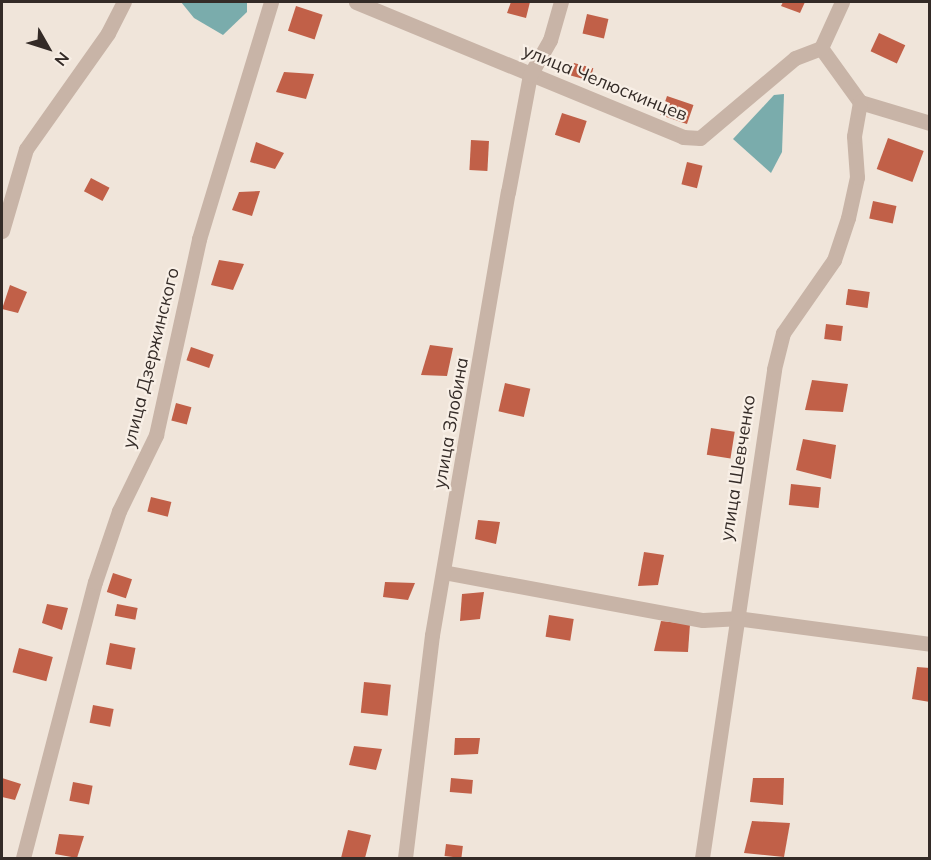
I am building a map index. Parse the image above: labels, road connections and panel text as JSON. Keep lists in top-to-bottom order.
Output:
{
  "streets": {
    "street": [
      "улица Челюскинцев",
      "улица Дзержинского",
      "улица Злобина",
      "улица Шевченко"
    ]
  },
  "crossings": [
    ["улица Челюскинцев", "улица Злобина"]
  ],
  "north": "bottom right"
}
